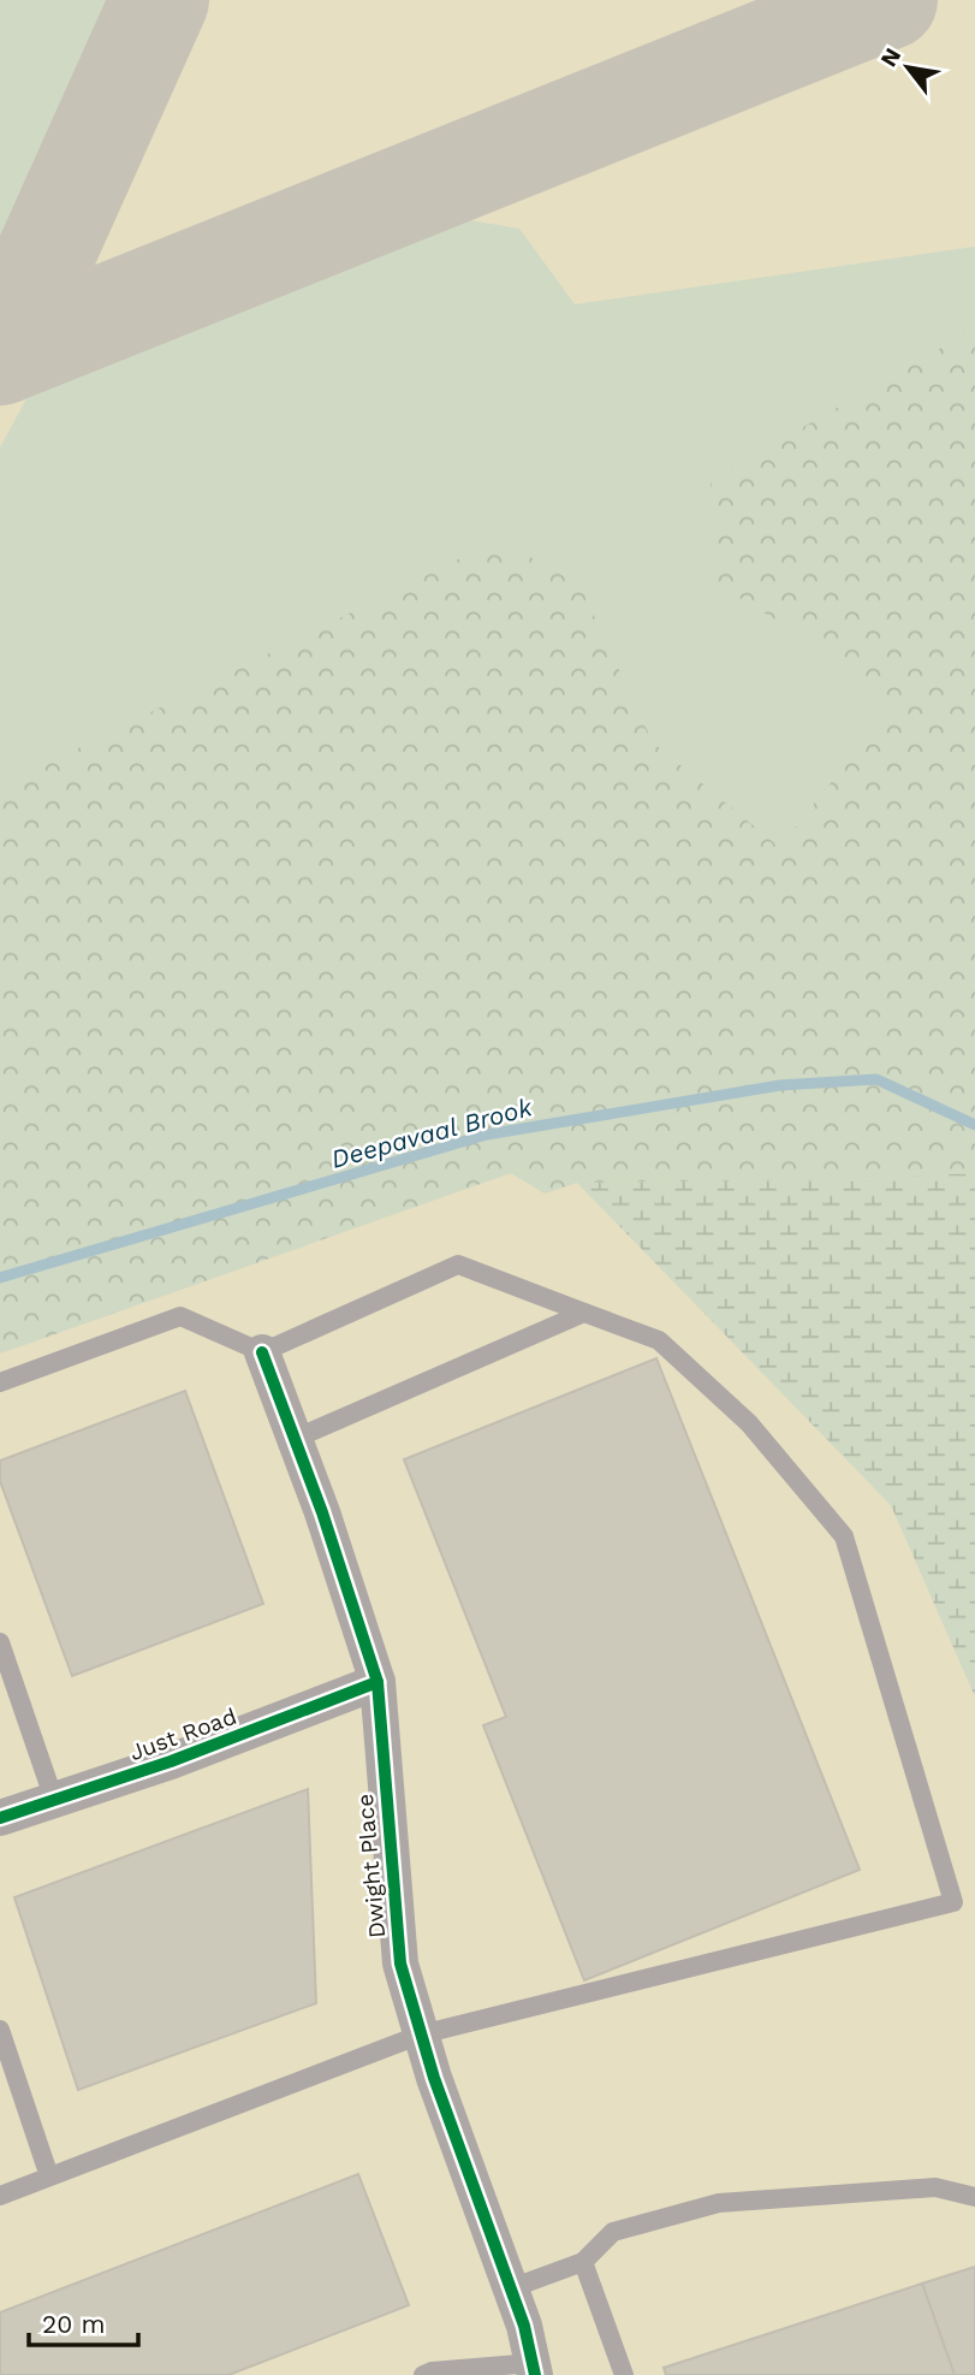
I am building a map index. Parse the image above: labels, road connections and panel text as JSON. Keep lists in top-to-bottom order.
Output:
{
  "streets": {
    "street": ["Just Road", "Dwight Place"]
  },
  "crossings": [
    ["Just Road", "Dwight Place"]
  ],
  "water": ["Deepavaal Brook"],
  "scale_bar": "20 m",
  "north": "top left"
}
